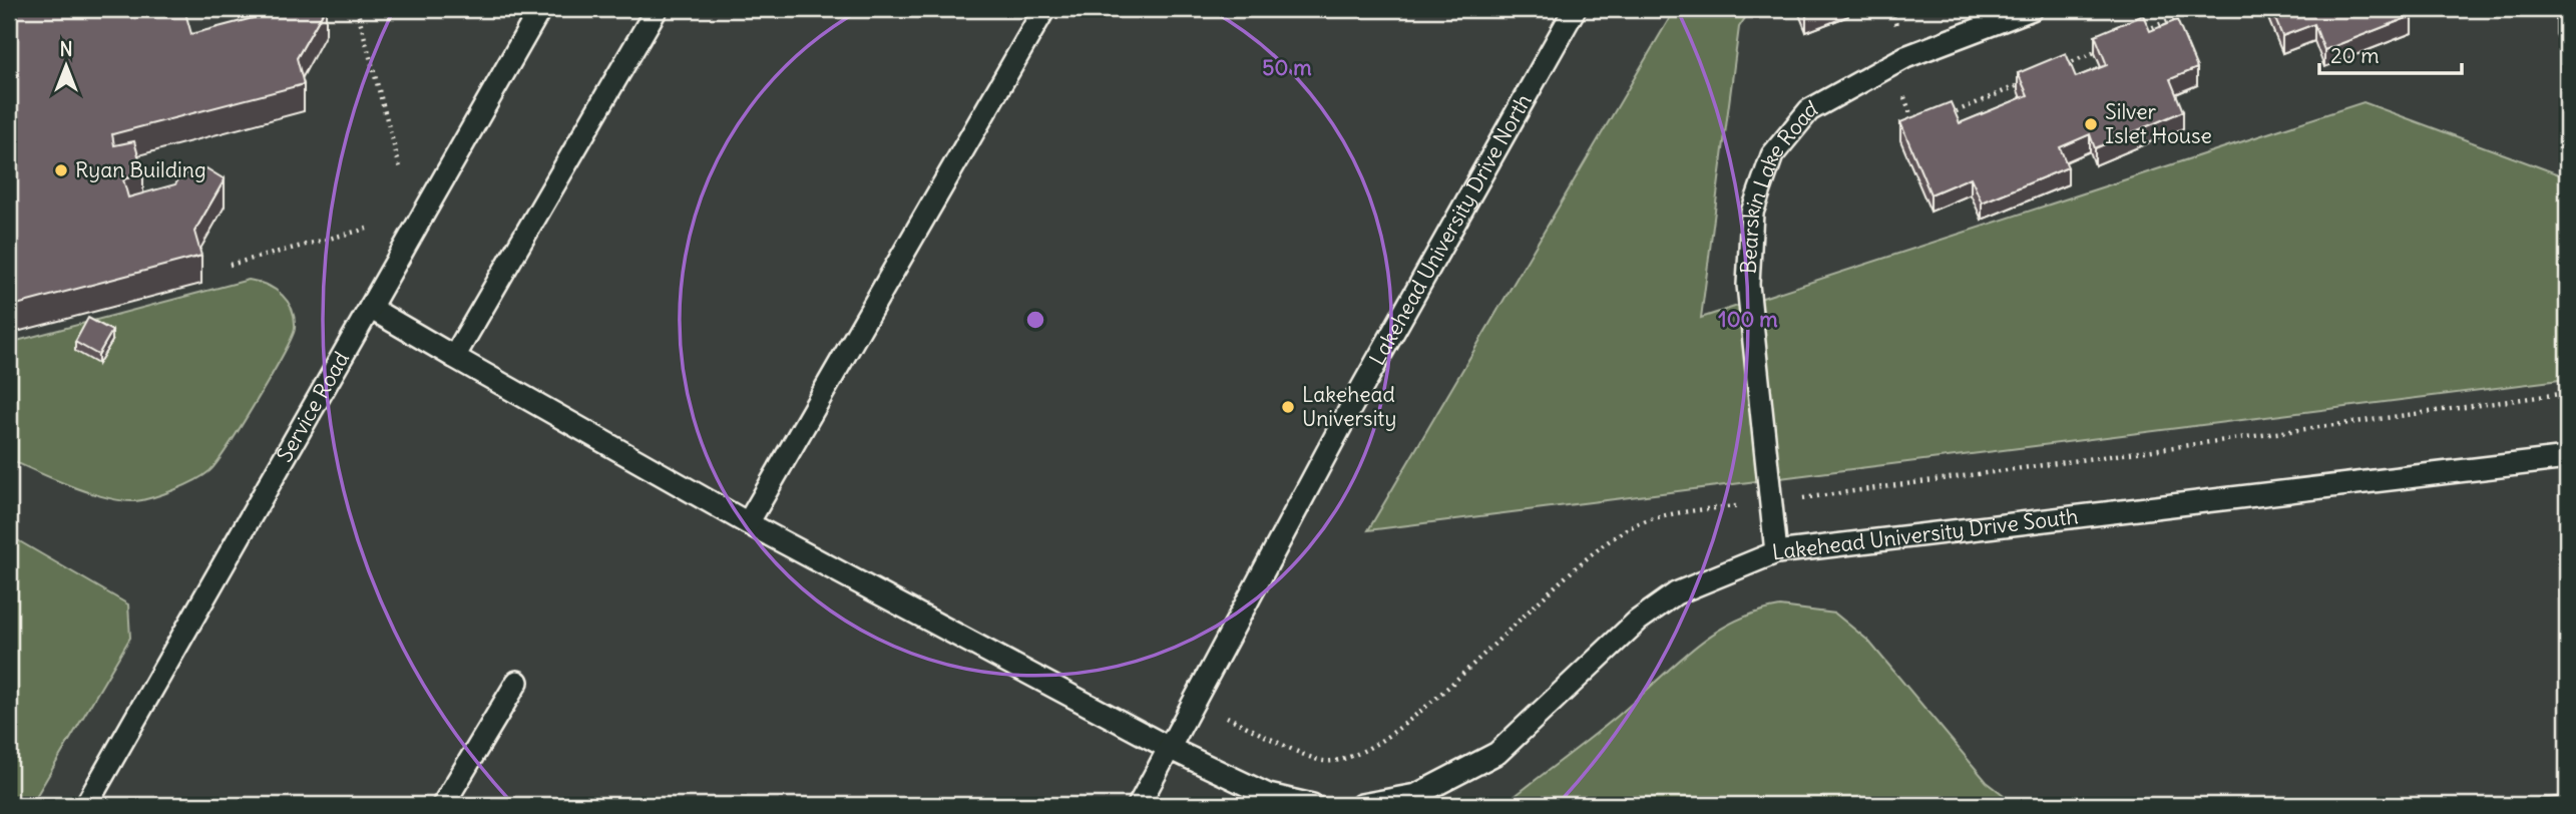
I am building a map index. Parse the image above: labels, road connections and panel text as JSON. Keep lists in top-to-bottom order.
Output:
{
  "streets": {
    "lane": [
      "Bearskin Lake Road",
      "Lakehead University Drive North",
      "Service Road",
      "Lakehead University Drive South"
    ]
  },
  "crossings": [
    ["Bearskin Lake Road", "Lakehead University Drive South"]
  ],
  "places": ["Silver Islet House", "Ryan Building", "Lakehead University"],
  "scale_bar": "20 m",
  "north": "top",
  "rings": ["50 m", "100 m"]
}
